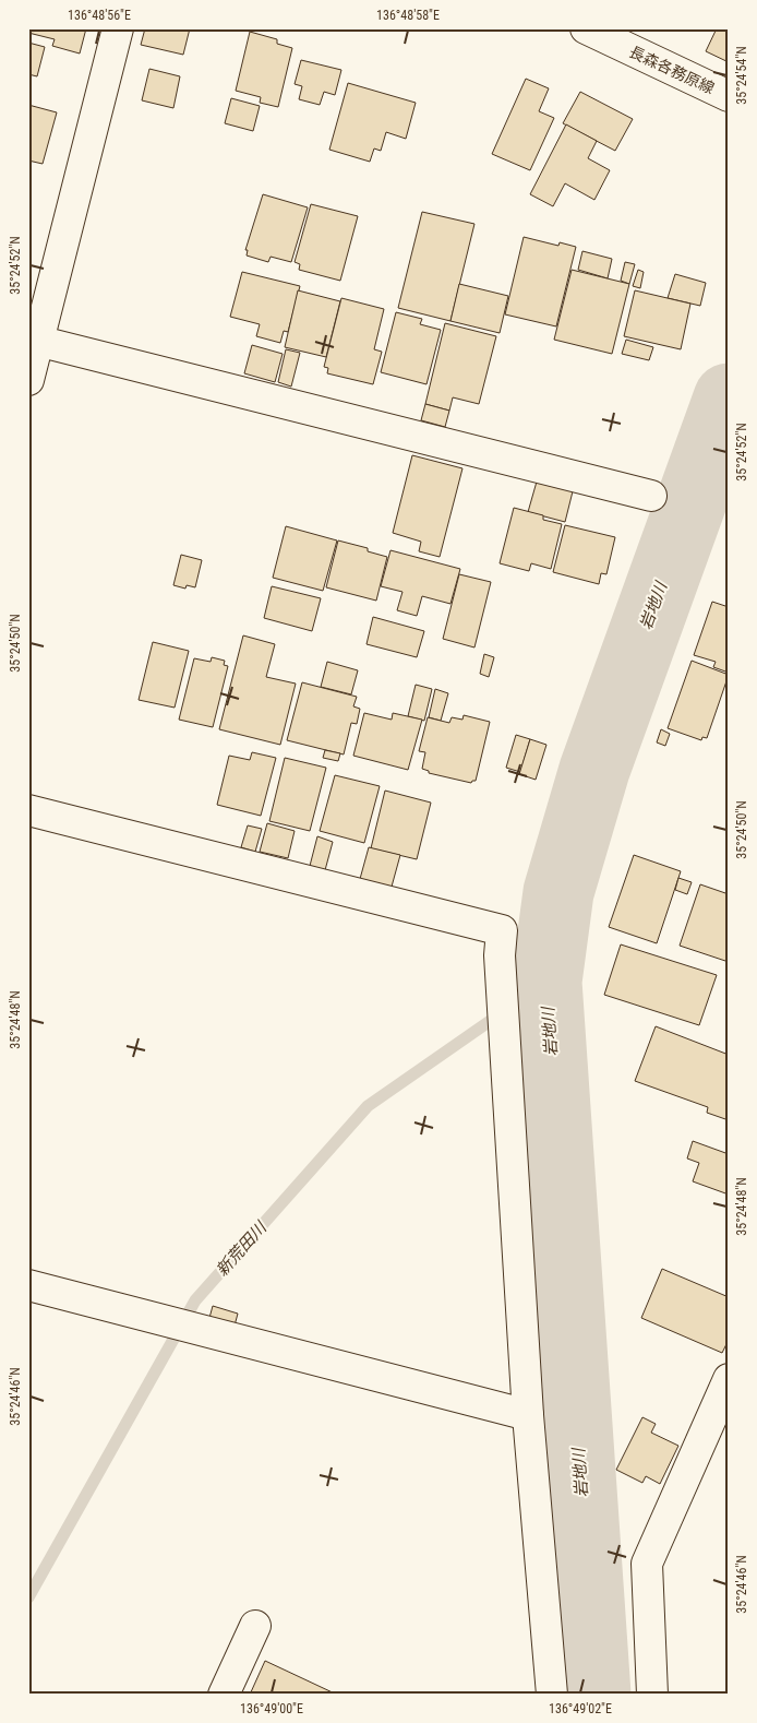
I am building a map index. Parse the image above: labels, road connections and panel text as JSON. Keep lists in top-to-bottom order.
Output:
{
  "streets": {
    "street": ["長森各務原線"]
  },
  "water": ["岩地川", "新荒田川"],
  "coordinates": [
    "136°48'56\"E",
    "136°48'58\"E",
    "35°24'54\"N",
    "35°24'52\"N",
    "35°24'50\"N",
    "35°24'48\"N",
    "35°24'46\"N",
    "136°49'00\"E",
    "136°49'02\"E"
  ]
}
